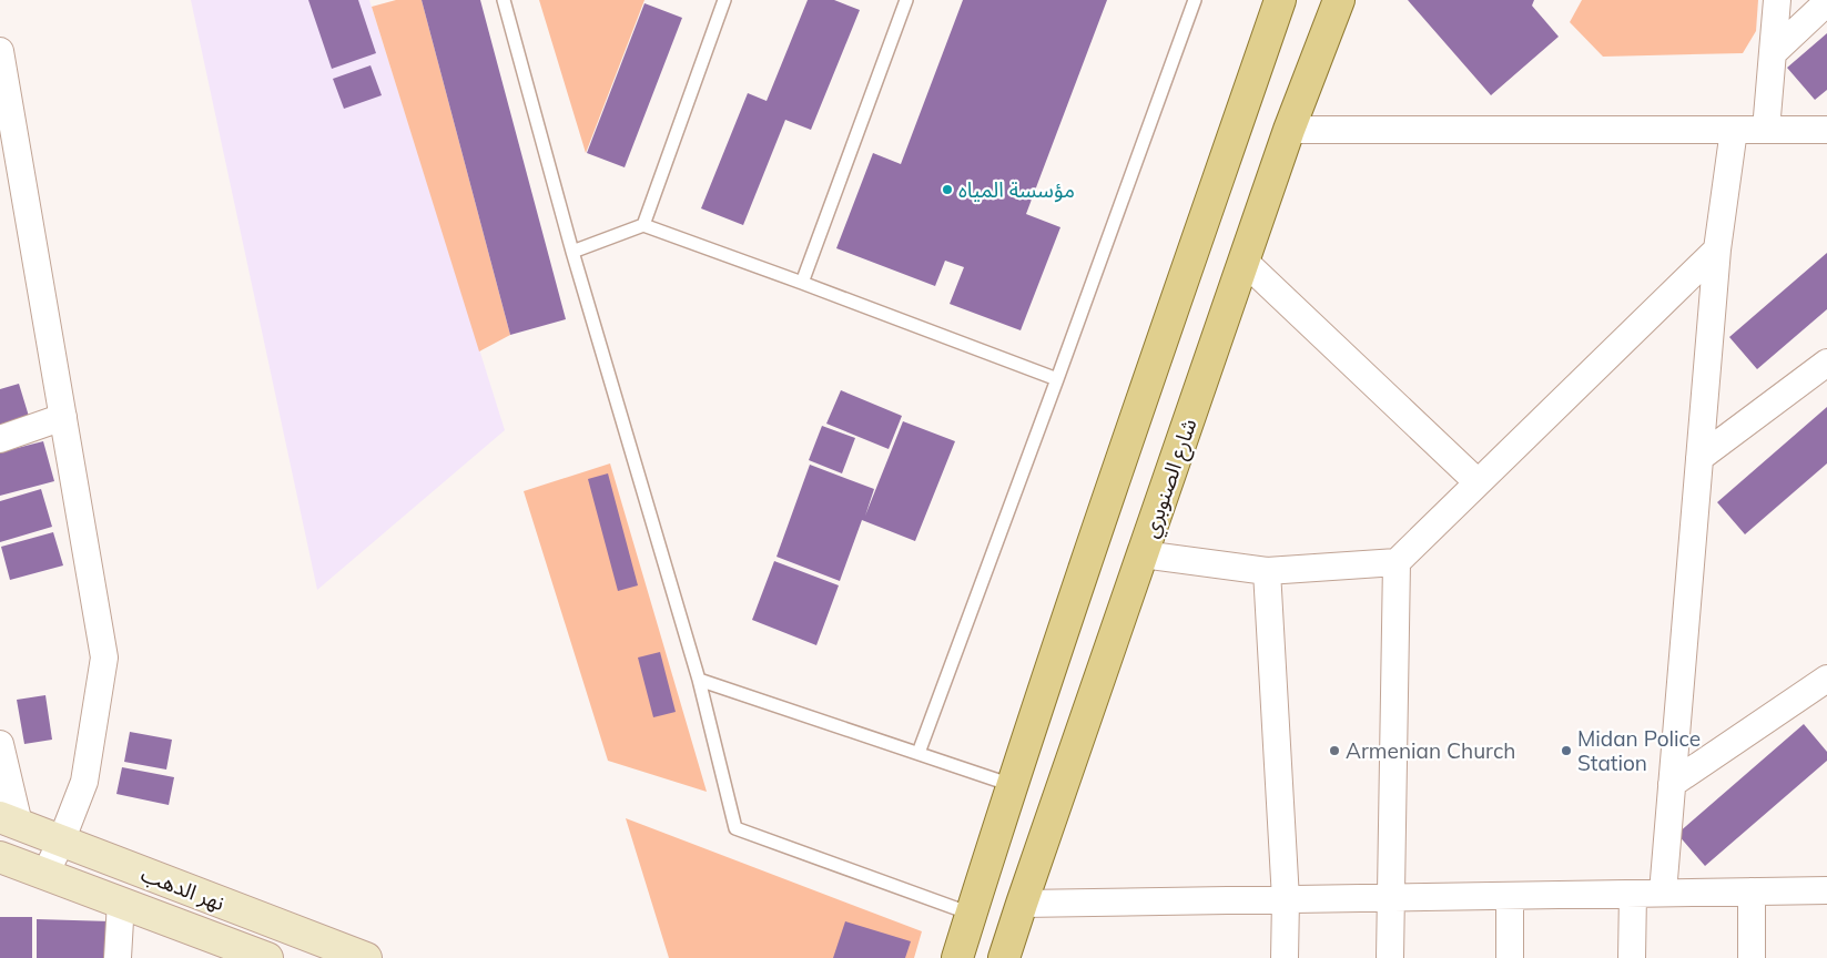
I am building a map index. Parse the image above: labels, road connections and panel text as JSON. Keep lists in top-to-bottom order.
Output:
{
  "streets": {
    "main road": ["شارع الصنوبري", "نهر الدهب"]
  },
  "places": ["مؤسسة المياه", "Armenian Church", "Midan Police Station"]
}
